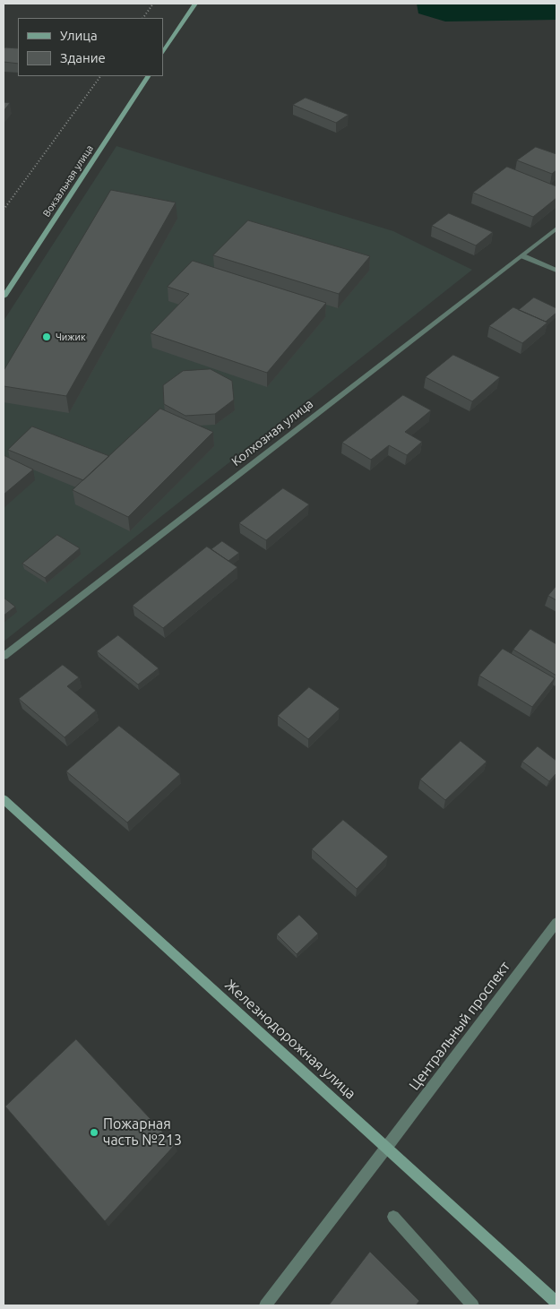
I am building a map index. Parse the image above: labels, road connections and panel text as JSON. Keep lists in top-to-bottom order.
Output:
{
  "streets": {
    "main road": ["Вокзальная улица", "Железнодорожная улица"],
    "street": ["Колхозная улица", "Центральный проспект"]
  },
  "crossings": [
    ["Центральный проспект", "Железнодорожная улица"]
  ],
  "places": ["Чижик", "Пожарная часть №213"],
  "legend": ["Улица", "Здание"]
}
